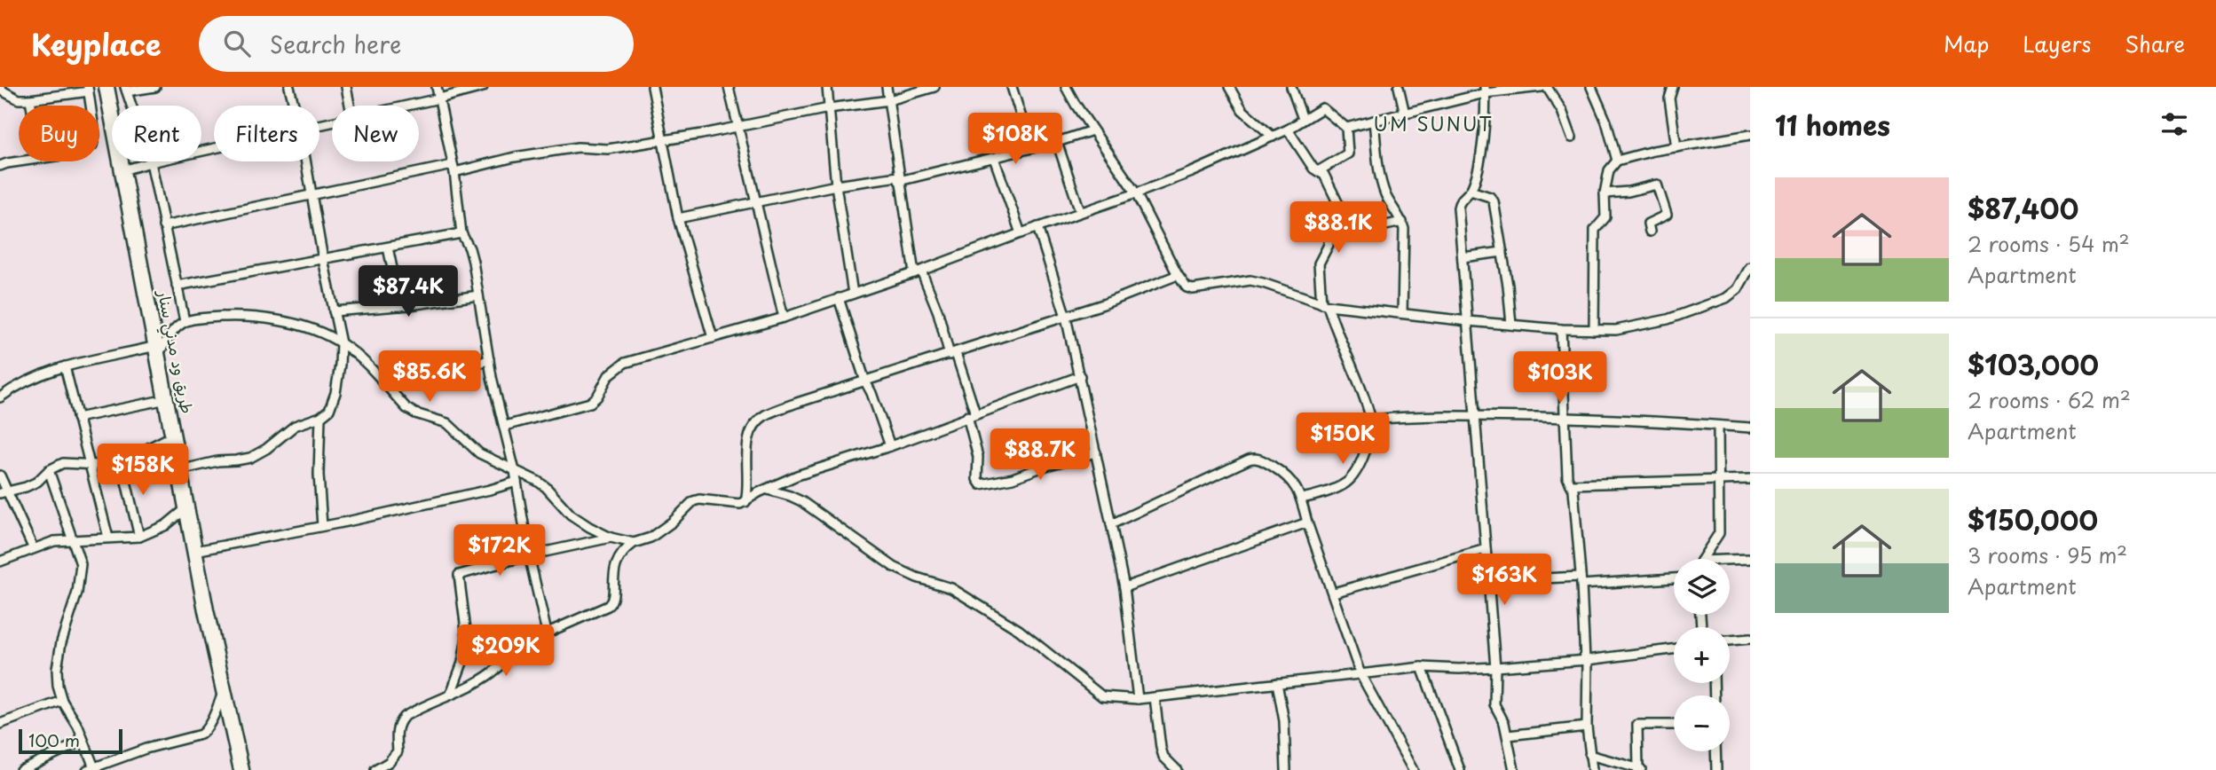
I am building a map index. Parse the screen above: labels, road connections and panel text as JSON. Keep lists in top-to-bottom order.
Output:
{
  "streets": {
    "highway": ["طريق ود مدني سنار"]
  },
  "districts": ["UM SUNUT"],
  "scale_bar": "100 m",
  "page": {
    "header": "Keyplace",
    "search": "Search here",
    "nav": ["Map", "Layers", "Share"],
    "heading": "11 homes",
    "chip": [
      "Buy",
      "Rent",
      "Filters",
      "New"
    ],
    "price": [
      "$108K",
      "$88.1K",
      "$87.4K",
      "$85.6K",
      "$103K",
      "$150K",
      "$88.7K",
      "$158K",
      "$172K",
      "$163K",
      "$209K"
    ],
    "list": [
      {
        "name": "$87,400",
        "note": "2 rooms · 54 m² · Apartment"
      },
      {
        "name": "$103,000",
        "note": "2 rooms · 62 m² · Apartment"
      },
      {
        "name": "$150,000",
        "note": "3 rooms · 95 m² · Apartment"
      }
    ],
    "map_buttons": ["+", "−"],
    "scale": "100 m"
  }
}
